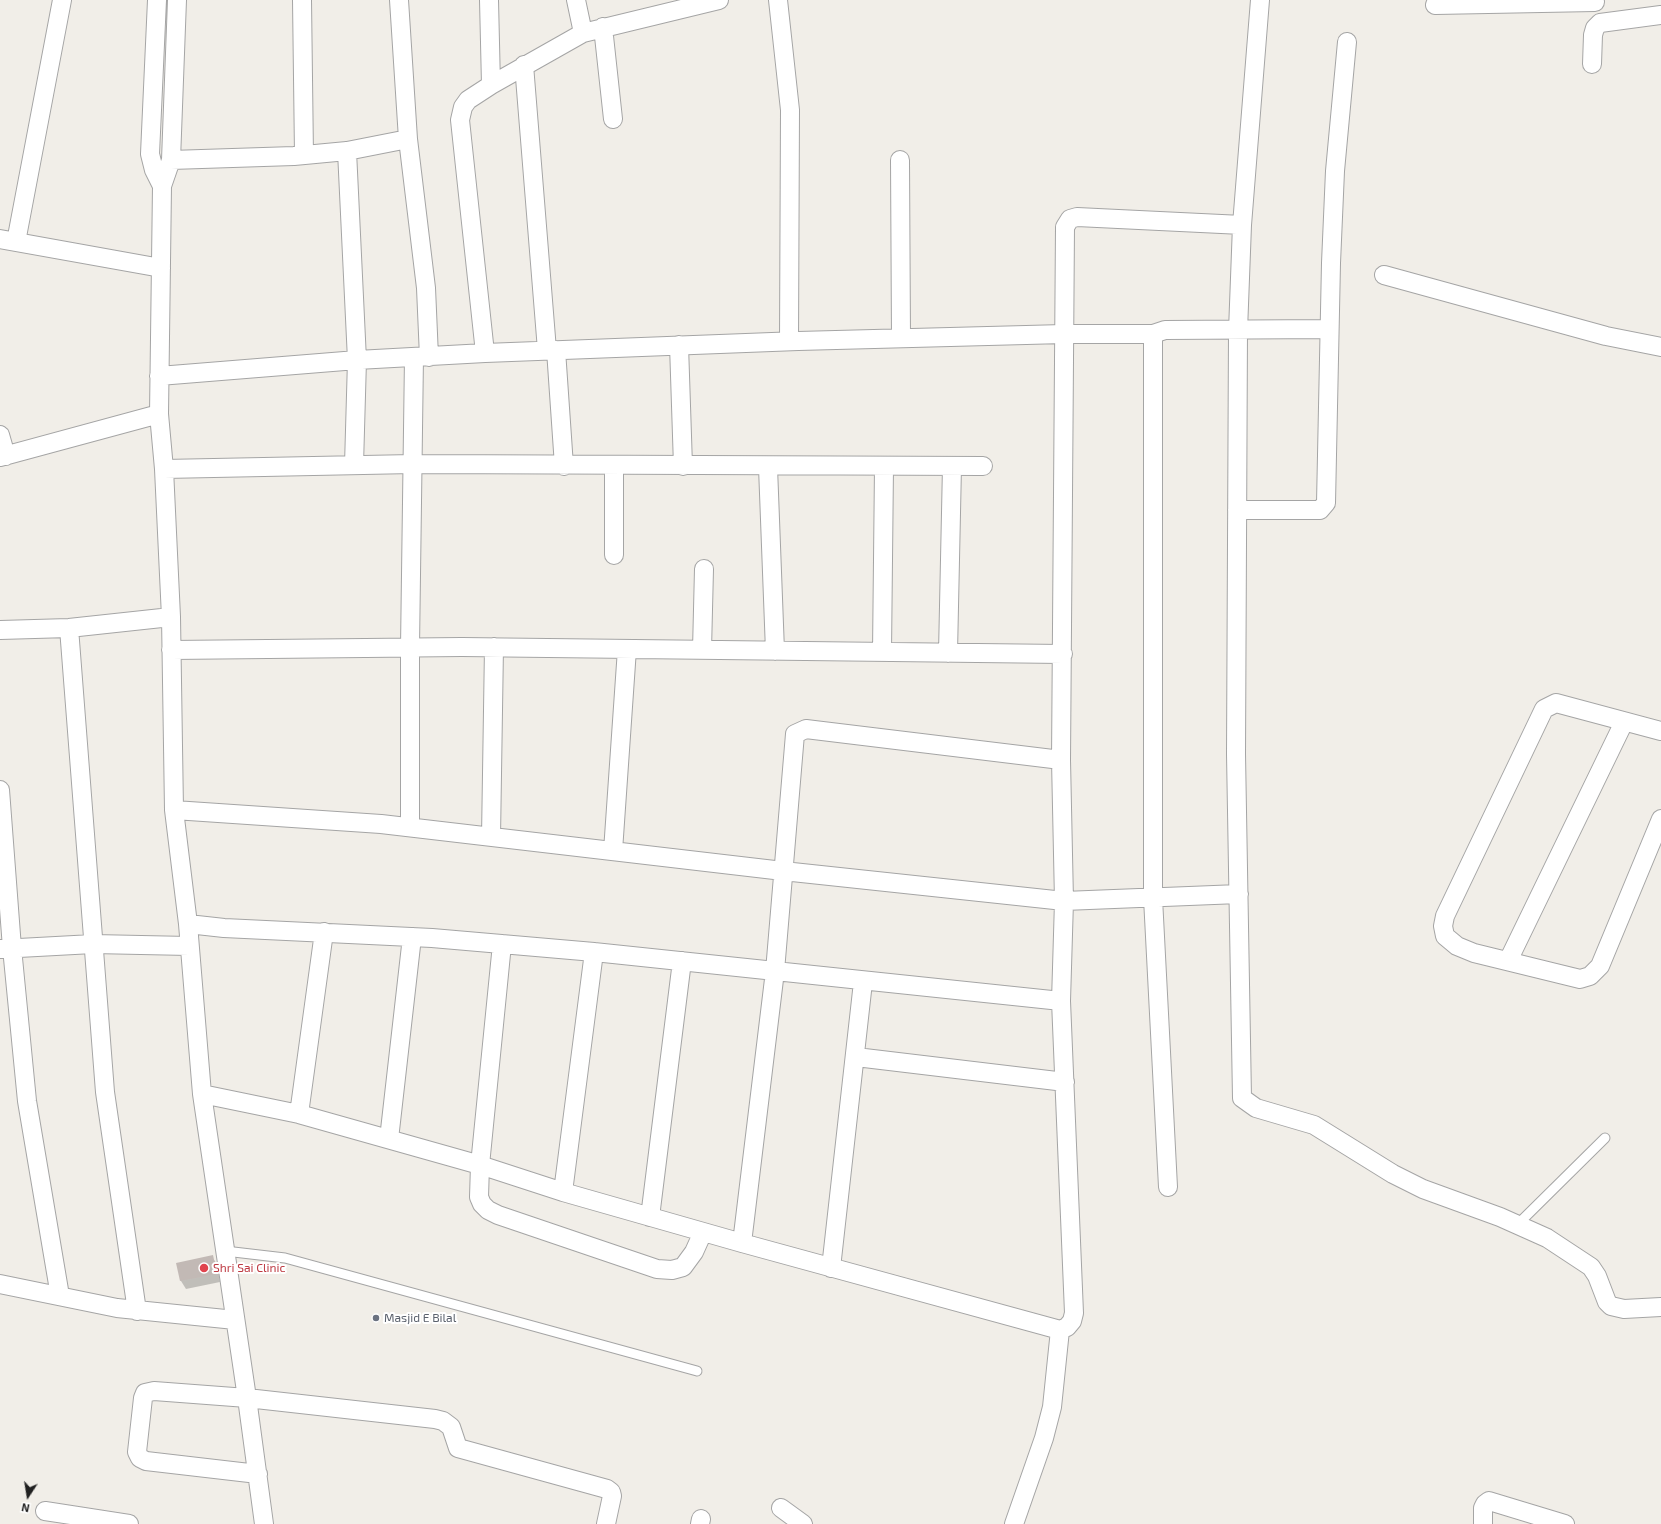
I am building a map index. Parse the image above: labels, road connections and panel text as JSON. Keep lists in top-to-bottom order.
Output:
{
  "places": ["Shri Sai Clinic", "Masjid E Bilal"],
  "north": "bottom"
}
